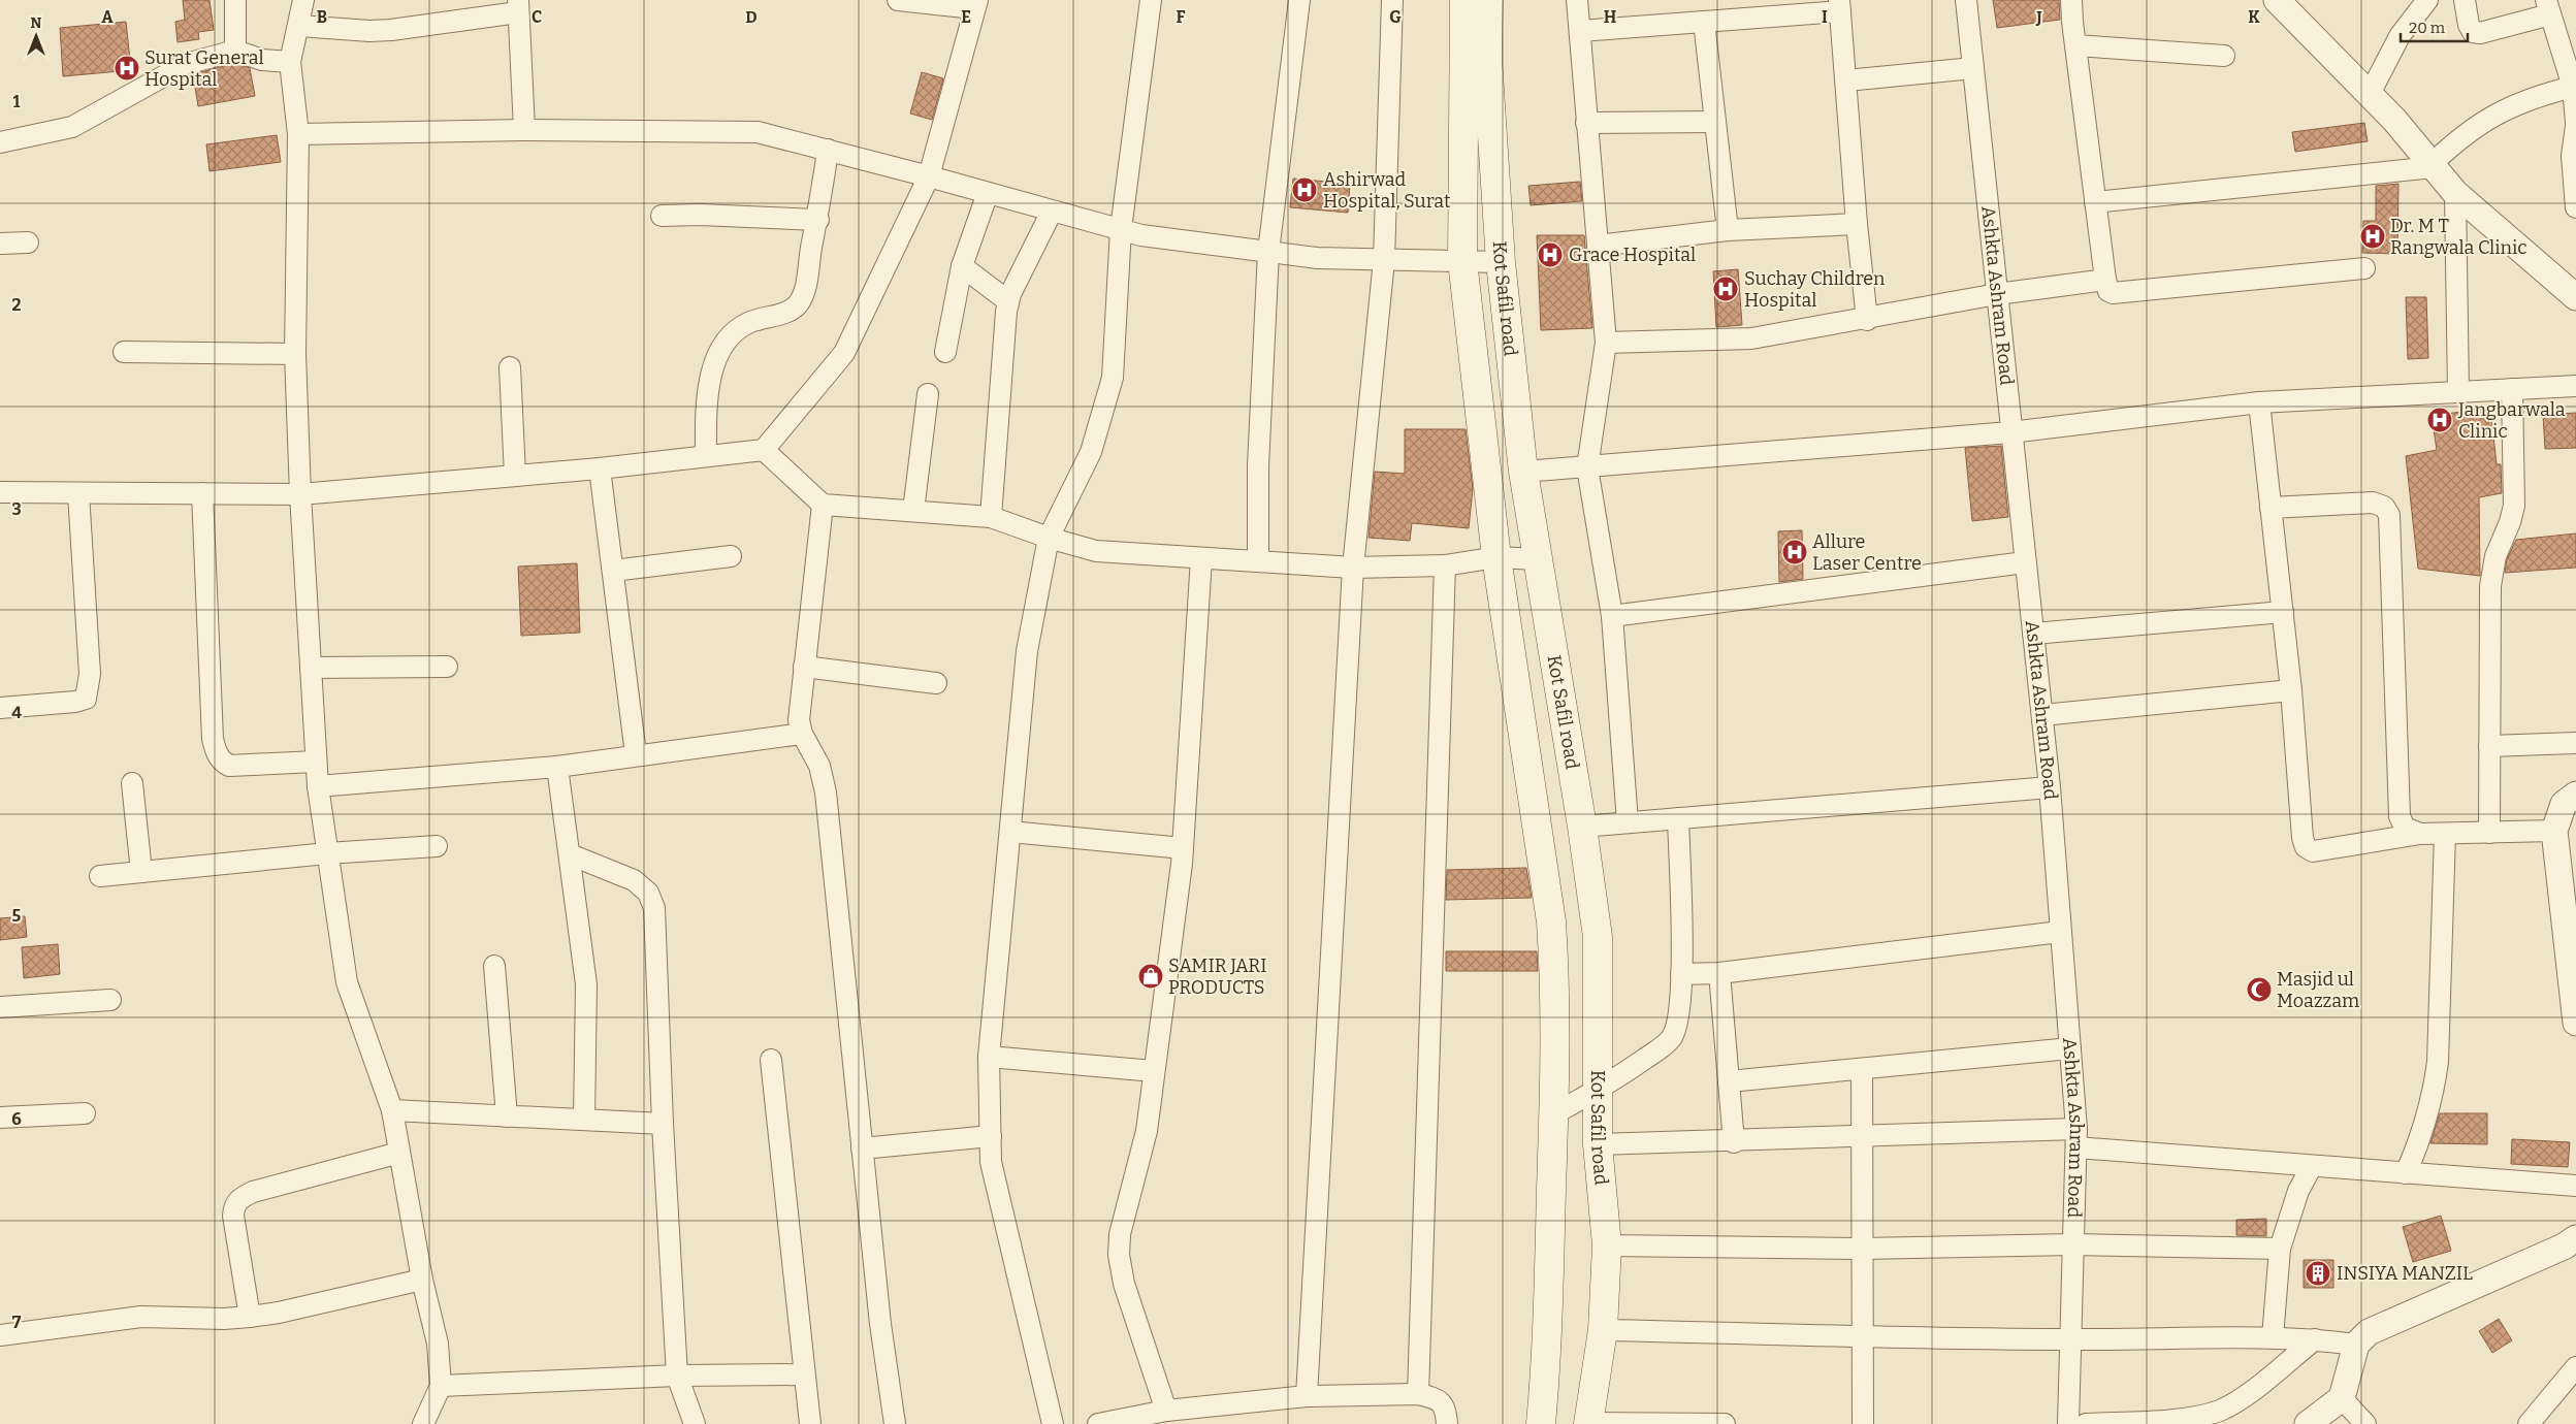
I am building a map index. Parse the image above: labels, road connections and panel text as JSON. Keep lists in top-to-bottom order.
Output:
{
  "streets": {
    "main road": ["Kot Safil road"],
    "street": ["Ashkta Ashram Road"]
  },
  "places": {
    "hospital": [
      "Surat General Hospital",
      "Ashirwad Hospital, Surat",
      "Dr. M T Rangwala Clinic",
      "Grace Hospital",
      "Suchay Children Hospital",
      "Jangbarwala Clinic",
      "Allure Laser Centre"
    ],
    "shop": ["SAMIR JARI PRODUCTS"],
    "mosque": ["Masjid ul Moazzam"],
    "building": ["INSIYA MANZIL"]
  },
  "scale_bar": "20 m",
  "north": "top",
  "grid": {
    "columns": [
      "A",
      "B",
      "C",
      "D",
      "E",
      "F",
      "G",
      "H",
      "I",
      "J",
      "K"
    ],
    "rows": [
      "1",
      "2",
      "3",
      "4",
      "5",
      "6",
      "7"
    ]
  }
}
